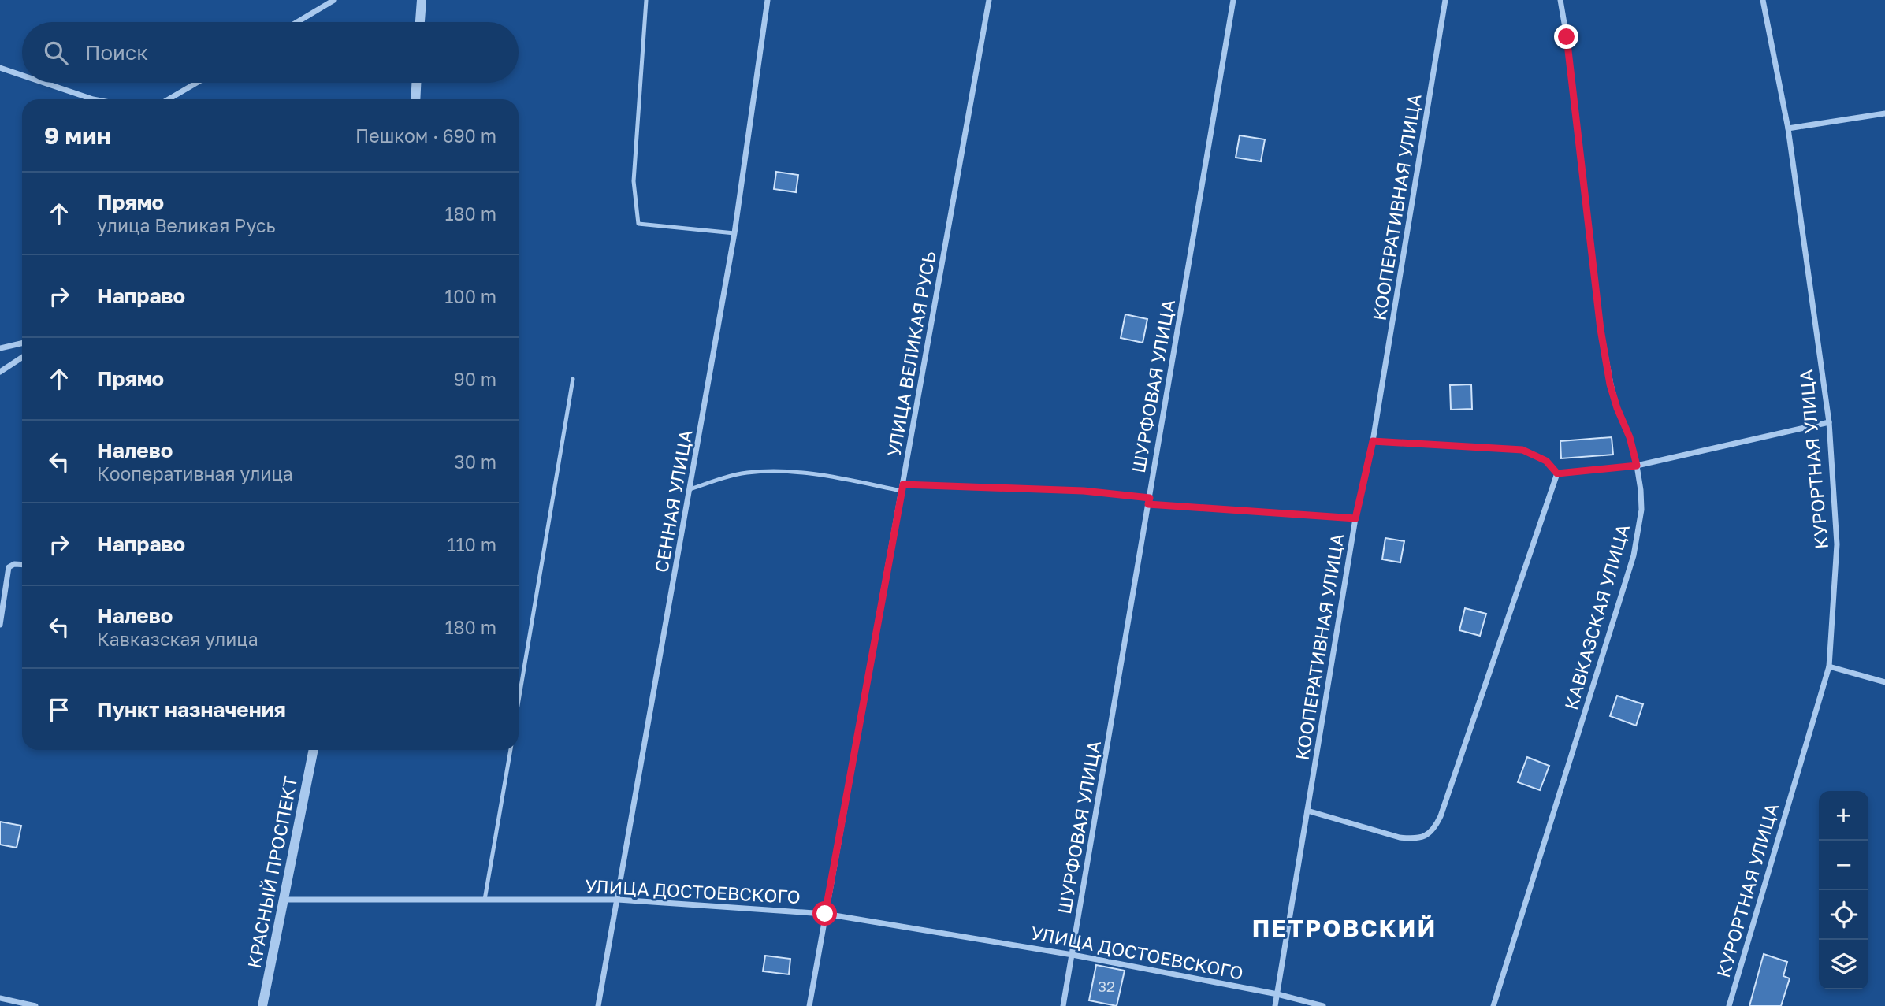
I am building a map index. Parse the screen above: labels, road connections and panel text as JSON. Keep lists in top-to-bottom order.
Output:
{
  "streets": {
    "street": [
      "КООПЕРАТИВНАЯ УЛИЦА",
      "УЛИЦА ВЕЛИКАЯ РУСЬ",
      "ШУРФОВАЯ УЛИЦА",
      "КУРОРТНАЯ УЛИЦА",
      "СЕННАЯ УЛИЦА",
      "КАВКАЗСКАЯ УЛИЦА",
      "КРАСНЫЙ ПРОСПЕКТ",
      "УЛИЦА ДОСТОЕВСКОГО"
    ]
  },
  "crossings": [
    ["КООПЕРАТИВНАЯ УЛИЦА", "УЛИЦА ДОСТОЕВСКОГО"],
    ["УЛИЦА ВЕЛИКАЯ РУСЬ", "УЛИЦА ДОСТОЕВСКОГО"],
    ["ШУРФОВАЯ УЛИЦА", "УЛИЦА ДОСТОЕВСКОГО"],
    ["СЕННАЯ УЛИЦА", "УЛИЦА ДОСТОЕВСКОГО"],
    ["КРАСНЫЙ ПРОСПЕКТ", "УЛИЦА ДОСТОЕВСКОГО"]
  ],
  "districts": ["ПЕТРОВСКИЙ"],
  "house_numbers": ["32"],
  "page": {
    "search": "Поиск",
    "heading": ["9 мин", "Пешком · 690 m"],
    "list": [
      ["Прямо", "улица Великая Русь", "180 m"],
      ["Направо", "100 m"],
      ["Прямо", "90 m"],
      ["Налево", "Кооперативная улица", "30 m"],
      ["Направо", "110 m"],
      ["Налево", "Кавказская улица", "180 m"],
      "Пункт назначения"
    ],
    "map_buttons": ["+", "−"]
  }
}
